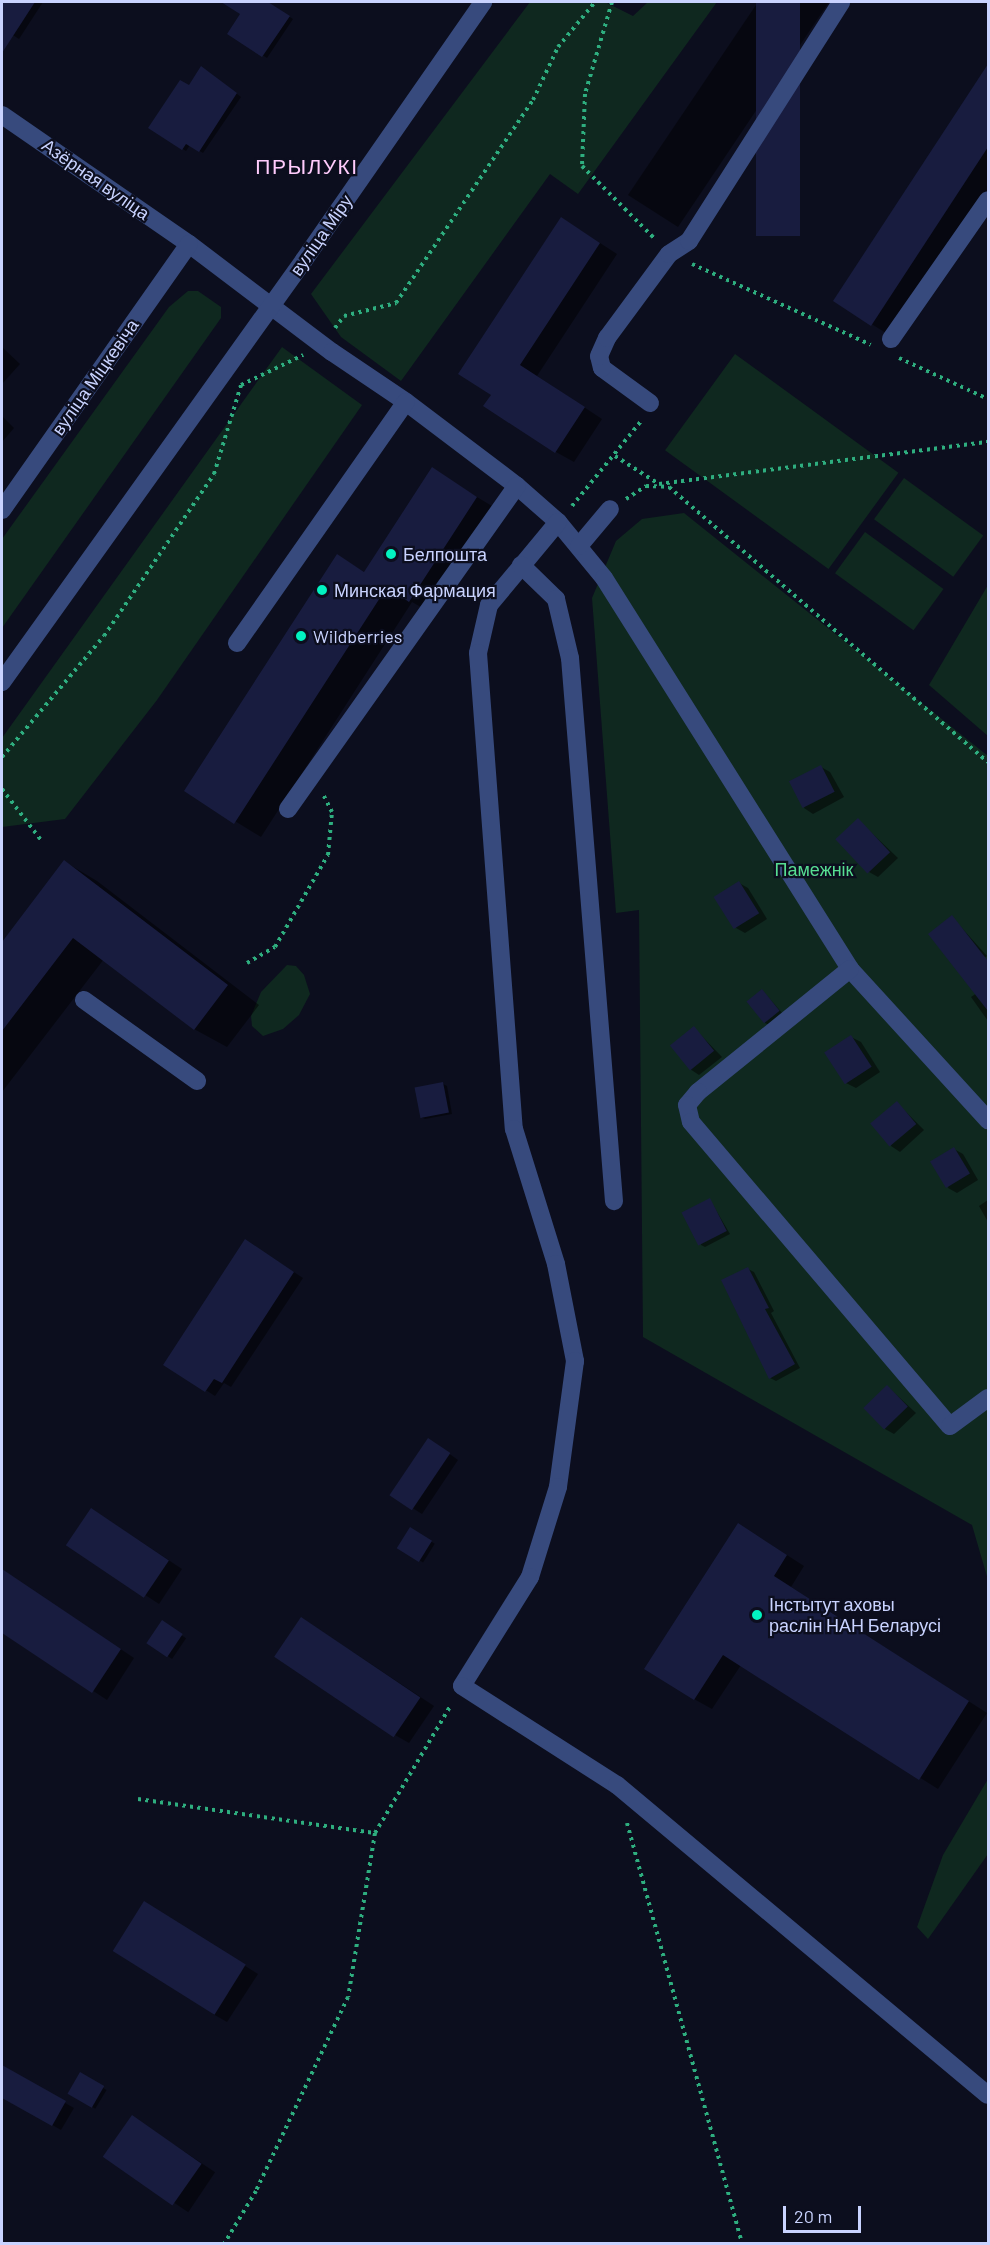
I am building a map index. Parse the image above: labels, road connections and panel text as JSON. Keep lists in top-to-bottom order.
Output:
{
  "streets": {
    "street": ["Азёрная вуліца", "вуліца Міру", "вуліца Міцкевіча"]
  },
  "crossings": [
    ["Азёрная вуліца", "вуліца Міру"],
    ["Азёрная вуліца", "вуліца Міцкевіча"]
  ],
  "districts": ["ПРЫЛУКІ"],
  "parks": ["Памежнік"],
  "places": [
    "Белпошта",
    "Минская Фармация",
    "Wildberries",
    "Інстытут аховы раслін НАН Беларусі"
  ],
  "scale_bar": "20 m"
}
